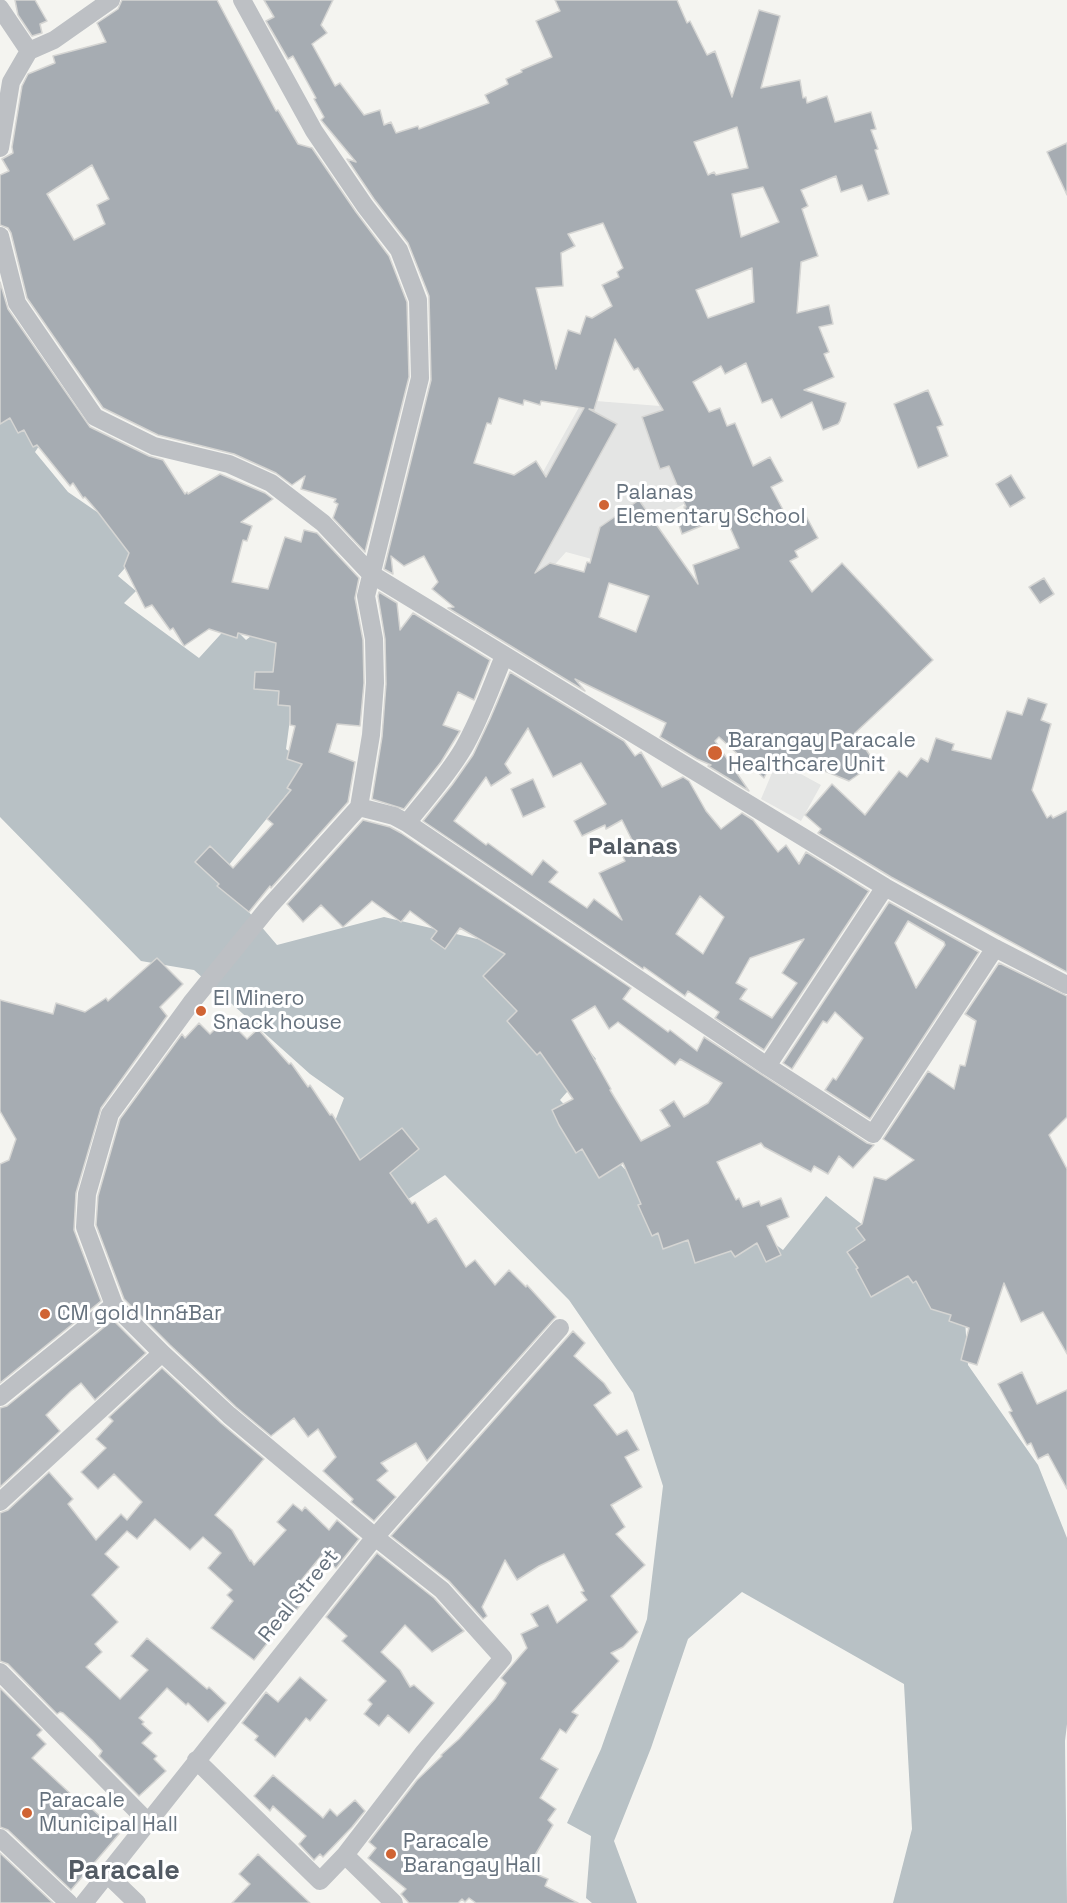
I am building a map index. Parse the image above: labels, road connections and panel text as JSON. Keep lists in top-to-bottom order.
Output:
{
  "streets": {
    "street": ["Real Street"]
  },
  "districts": ["Palanas", "Paracale"],
  "places": [
    "Palanas Elementary School",
    "Barangay Paracale Healthcare Unit",
    "El Minero Snack house",
    "CM gold Inn&Bar",
    "Paracale Municipal Hall",
    "Paracale Barangay Hall"
  ]
}
